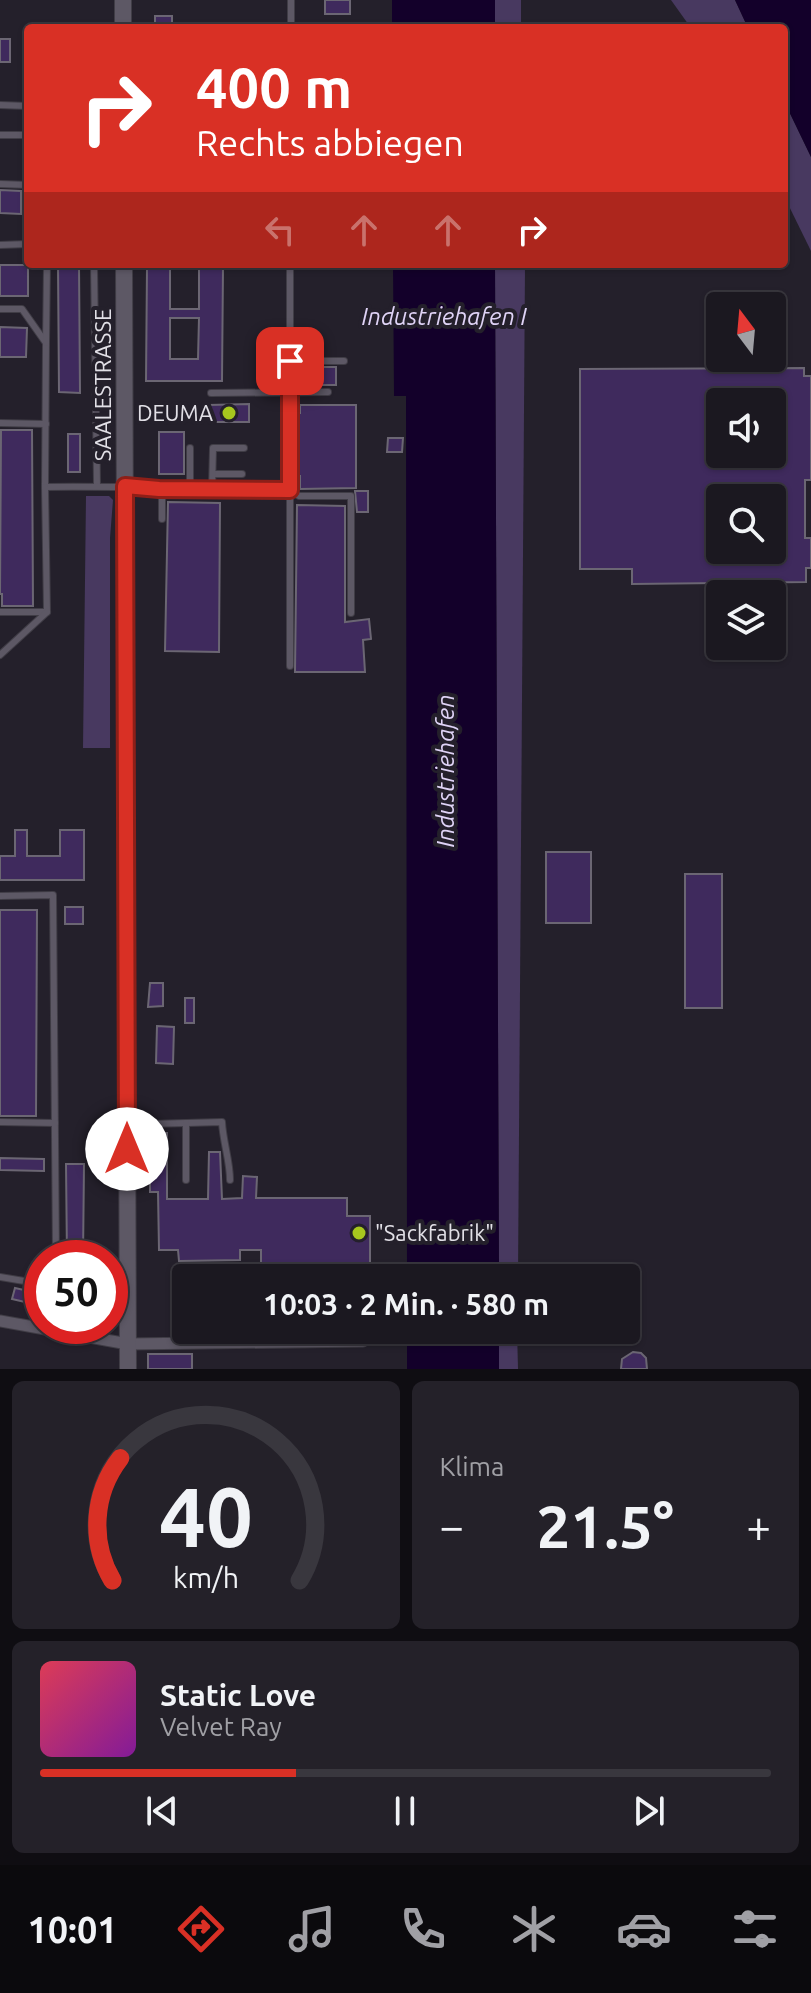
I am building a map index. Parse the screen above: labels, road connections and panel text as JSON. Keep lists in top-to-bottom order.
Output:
{
  "streets": {
    "main road": ["SAALESTRASSE"]
  },
  "water": ["Industriehafen I", "Industriehafen"],
  "places": ["DEUMA", "\"Sackfabrik\""],
  "north": "top",
  "page": {
    "turn": ["400 m", "Rechts abbiegen"],
    "limit": "50",
    "trip": "10:03 · 2 Min. · 580 m",
    "tile": "Klima",
    "heat": ["−", "21.5°", "+"],
    "song": ["Static Love", "Velvet Ray"],
    "tabs": "10:01",
    "gauge": ["40", "km/h"]
  }
}
